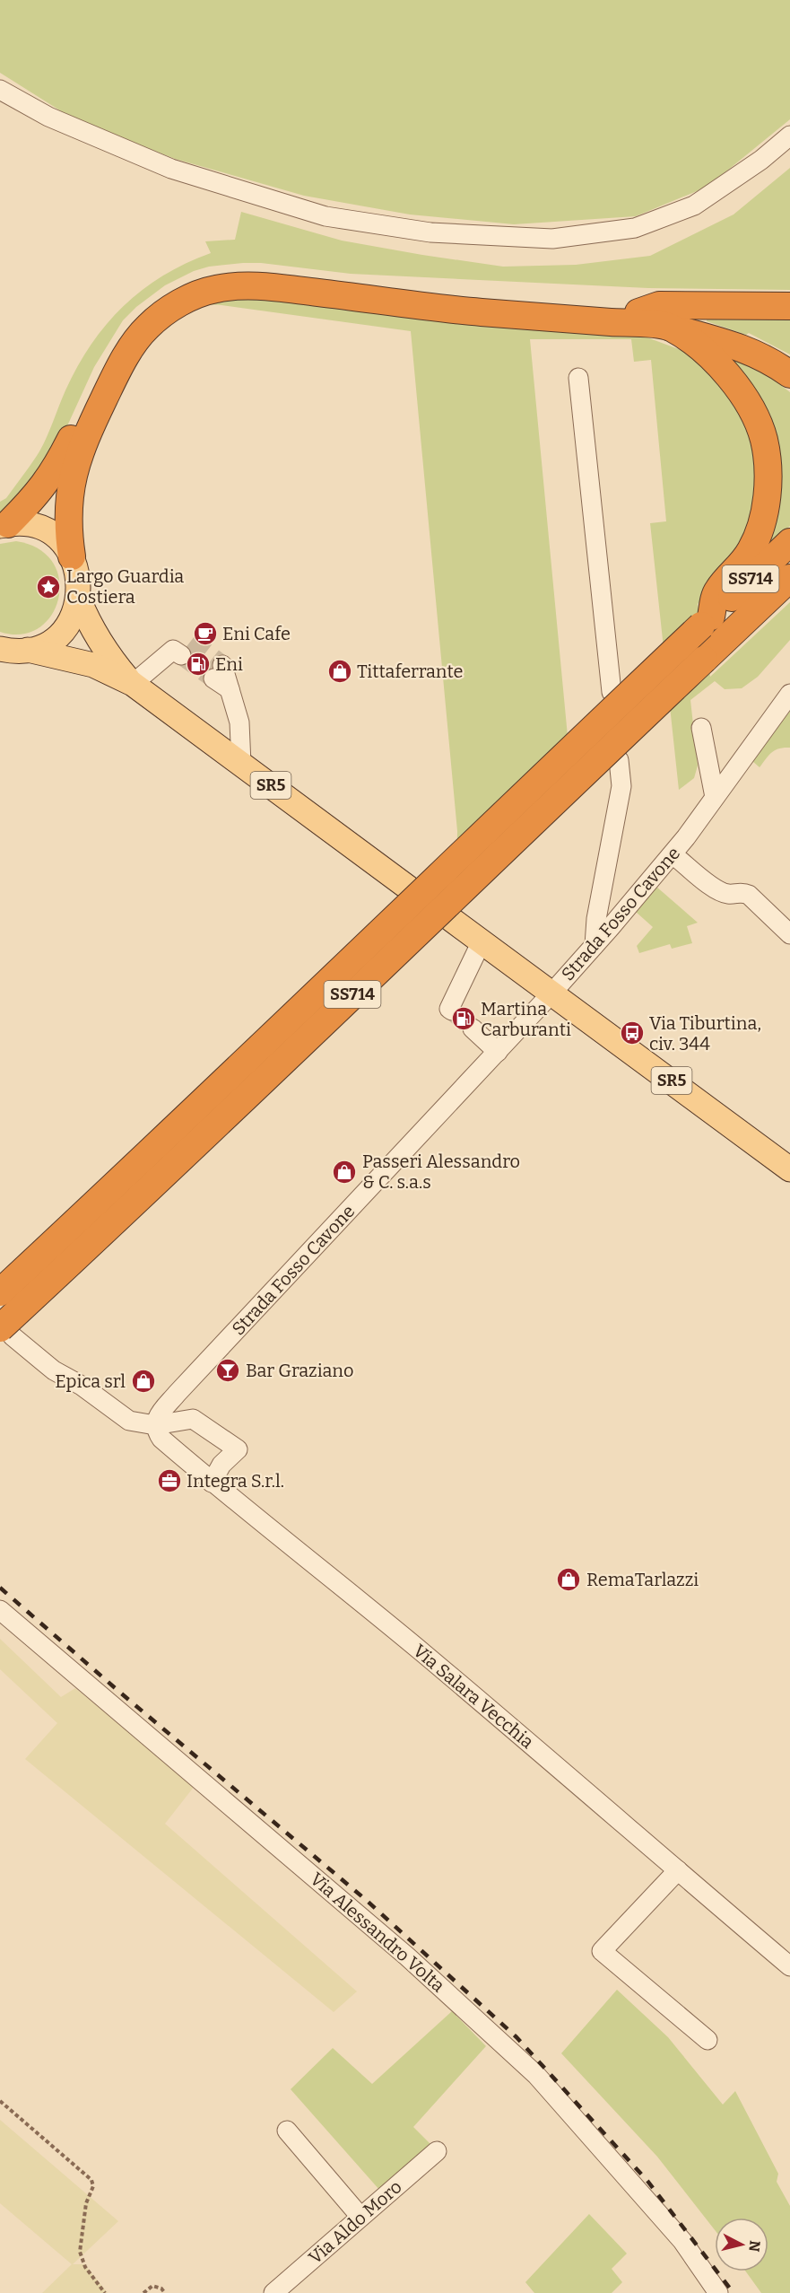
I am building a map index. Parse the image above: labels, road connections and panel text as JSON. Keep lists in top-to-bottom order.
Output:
{
  "streets": {
    "highway": ["SS714"],
    "main road": ["SR5"],
    "street": [
      "Strada Fosso Cavone",
      "Via Salara Vecchia",
      "Via Alessandro Volta",
      "Via Aldo Moro"
    ]
  },
  "crossings": [
    ["SR5", "Strada Fosso Cavone"],
    ["Strada Fosso Cavone", "Via Salara Vecchia"]
  ],
  "places": {
    "place": ["Largo Guardia Costiera"],
    "cafe": ["Eni Cafe"],
    "fuel station": ["Eni", "Martina Carburanti"],
    "shop": [
      "Tittaferrante",
      "Passeri Alessandro & C. s.a.s",
      "Epica srl",
      "RemaTarlazzi"
    ],
    "bus stop": ["Via Tiburtina, civ. 344"],
    "bar": ["Bar Graziano"],
    "office": ["Integra S.r.l."]
  },
  "north": "right"
}
